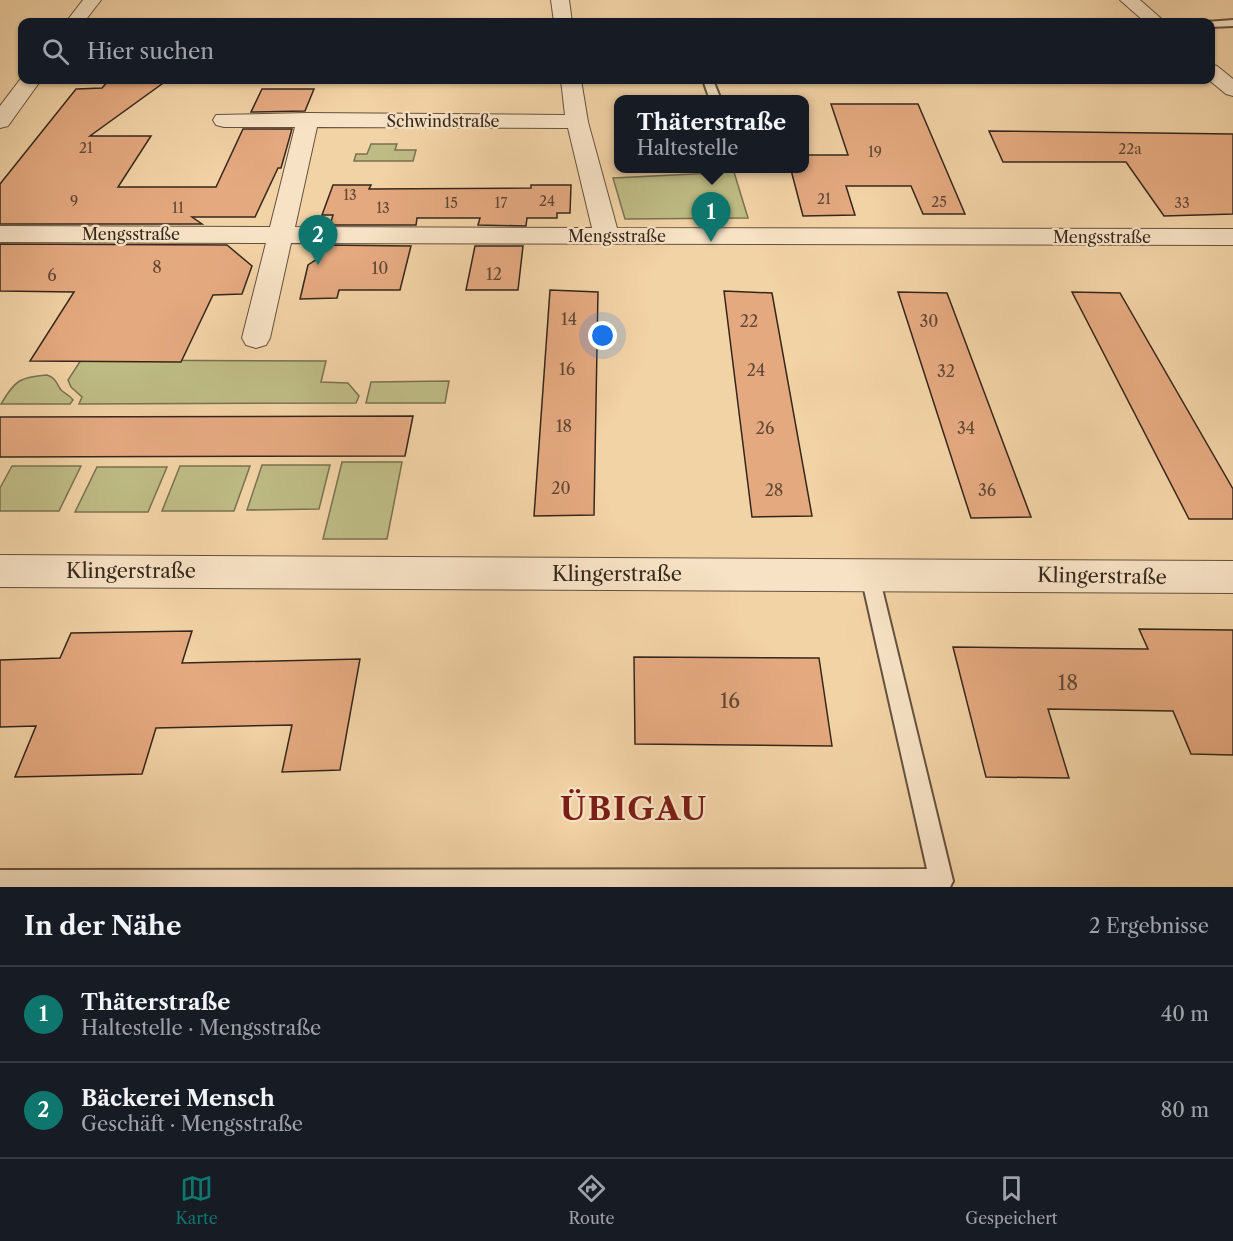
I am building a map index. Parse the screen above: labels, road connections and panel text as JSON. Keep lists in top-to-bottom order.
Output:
{
  "streets": {
    "street": ["Schwindstraße", "Mengsstraße", "Klingerstraße"]
  },
  "districts": ["ÜBIGAU"],
  "house_numbers": [
    "21",
    "22a",
    "19",
    "13",
    "21",
    "9",
    "24",
    "25",
    "15",
    "17",
    "33",
    "11",
    "13",
    "8",
    "10",
    "12",
    "6",
    "14",
    "22",
    "30",
    "16",
    "24",
    "32",
    "18",
    "26",
    "34",
    "20",
    "28",
    "36",
    "18",
    "16"
  ],
  "page": {
    "search": "Hier suchen",
    "popup": ["Thäterstraße", "Haltestelle"],
    "pins": ["1", "2"],
    "heading": ["In der Nähe", "2 Ergebnisse"],
    "list": [
      {
        "mark": "1",
        "name": "Thäterstraße",
        "note": "Haltestelle · Mengsstraße",
        "value": "40 m"
      },
      {
        "mark": "2",
        "name": "Bäckerei Mensch",
        "note": "Geschäft · Mengsstraße",
        "value": "80 m"
      }
    ],
    "nav": ["Karte", "Route", "Gespeichert"]
  }
}
